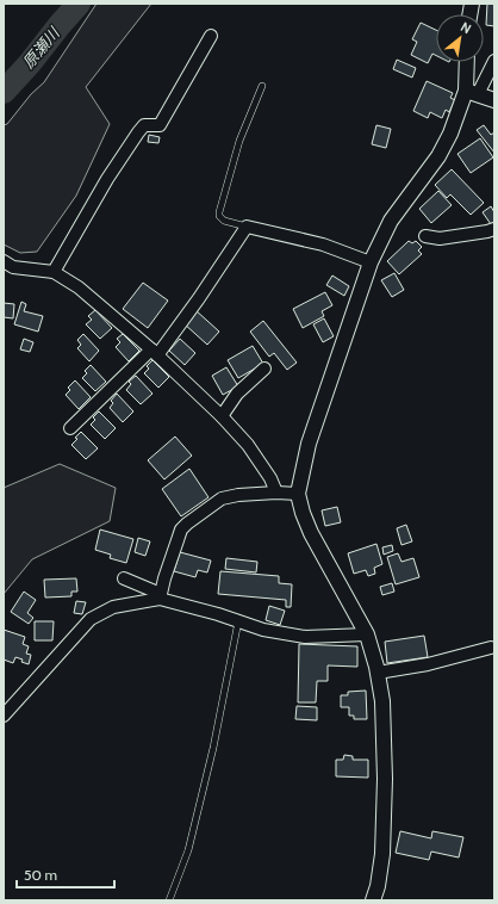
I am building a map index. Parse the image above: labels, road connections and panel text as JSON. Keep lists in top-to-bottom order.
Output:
{
  "water": ["原瀬川"],
  "scale_bar": "50 m",
  "north": "top right"
}
